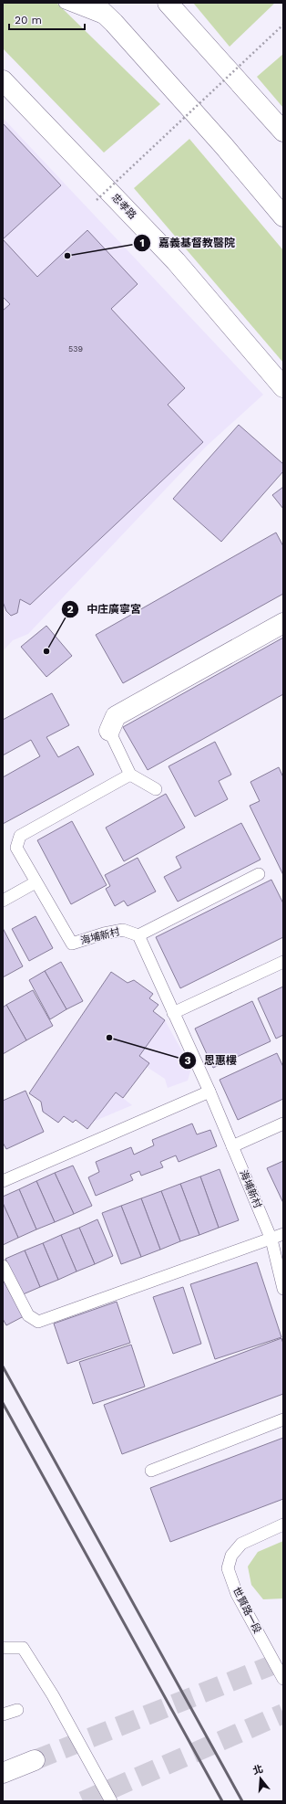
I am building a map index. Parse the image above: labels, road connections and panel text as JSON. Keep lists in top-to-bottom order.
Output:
{
  "streets": {
    "main road": ["忠孝路"],
    "lane": ["海埔新村", "世賢路一段"]
  },
  "places": ["嘉義基督教醫院", "中庄廣寧宮", "恩惠樓"],
  "house_numbers": ["539"],
  "scale_bar": "20 m",
  "north": "top"
}
